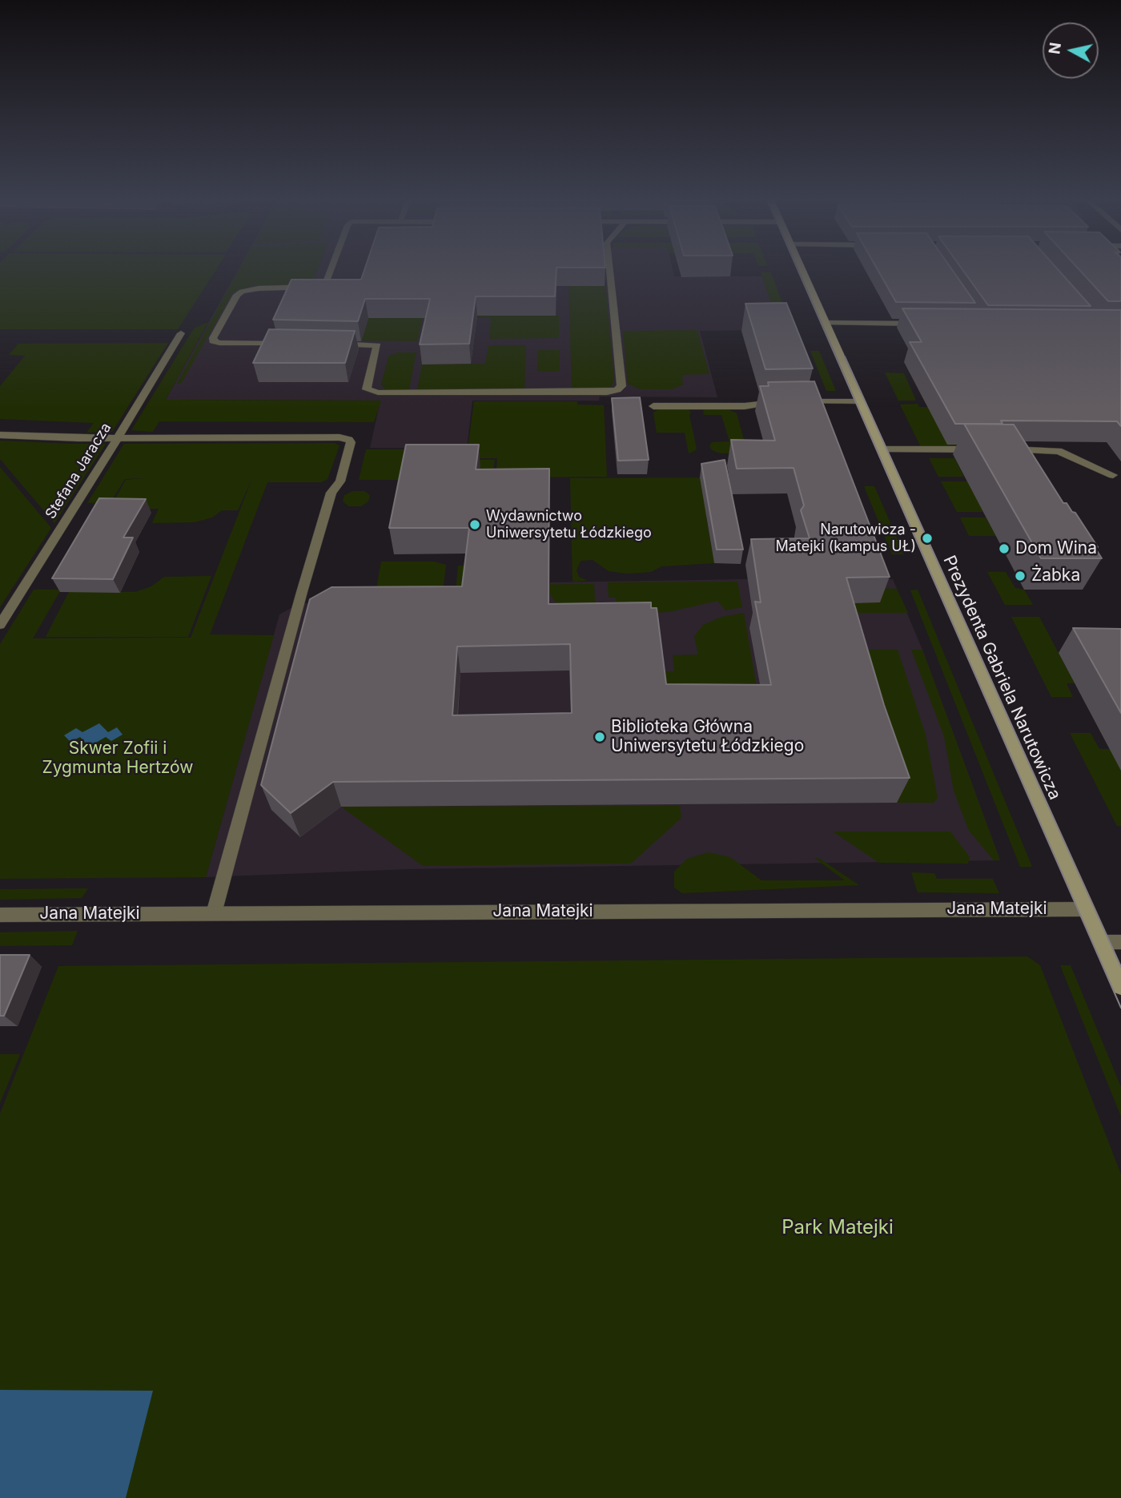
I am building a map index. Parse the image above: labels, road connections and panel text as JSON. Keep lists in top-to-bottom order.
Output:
{
  "streets": {
    "street": ["Stefana Jaracza", "Prezydenta Gabriela Narutowicza", "Jana Matejki"]
  },
  "crossings": [
    ["Prezydenta Gabriela Narutowicza", "Jana Matejki"]
  ],
  "parks": ["Skwer Zofii i Zygmunta Hertzów", "Park Matejki"],
  "places": [
    "Wydawnictwo Uniwersytetu Łódzkiego",
    "Narutowicza - Matejki (kampus UŁ)",
    "Dom Wina",
    "Żabka",
    "Biblioteka Główna Uniwersytetu Łódzkiego"
  ],
  "north": "left"
}
